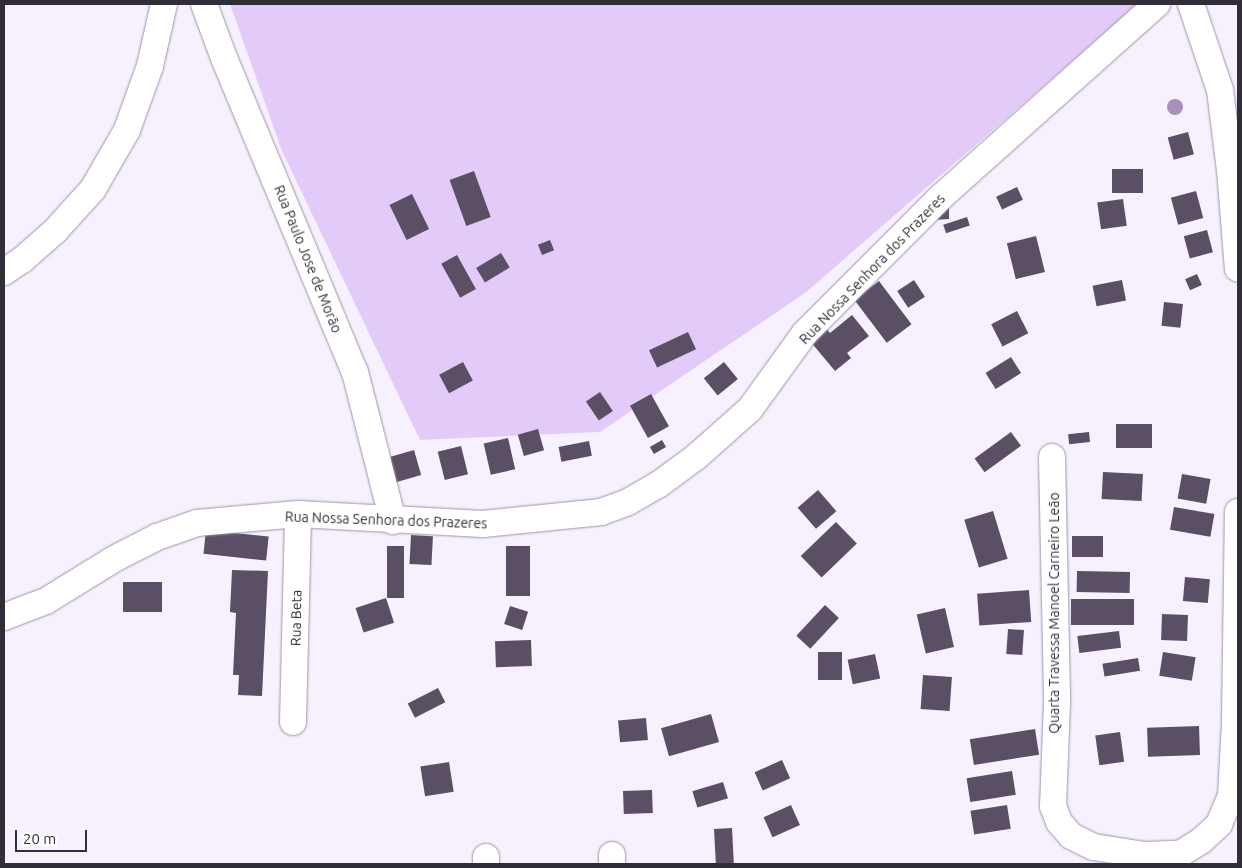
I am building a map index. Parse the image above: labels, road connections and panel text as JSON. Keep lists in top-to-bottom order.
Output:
{
  "streets": {
    "street": [
      "Rua Paulo Jose de Morão",
      "Rua Nossa Senhora dos Prazeres",
      "Quarta Travessa Manoel Carneiro Leão",
      "Rua Beta"
    ]
  },
  "crossings": [
    ["Rua Paulo Jose de Morão", "Rua Nossa Senhora dos Prazeres"],
    ["Rua Nossa Senhora dos Prazeres", "Rua Beta"]
  ],
  "scale_bar": "20 m"
}
